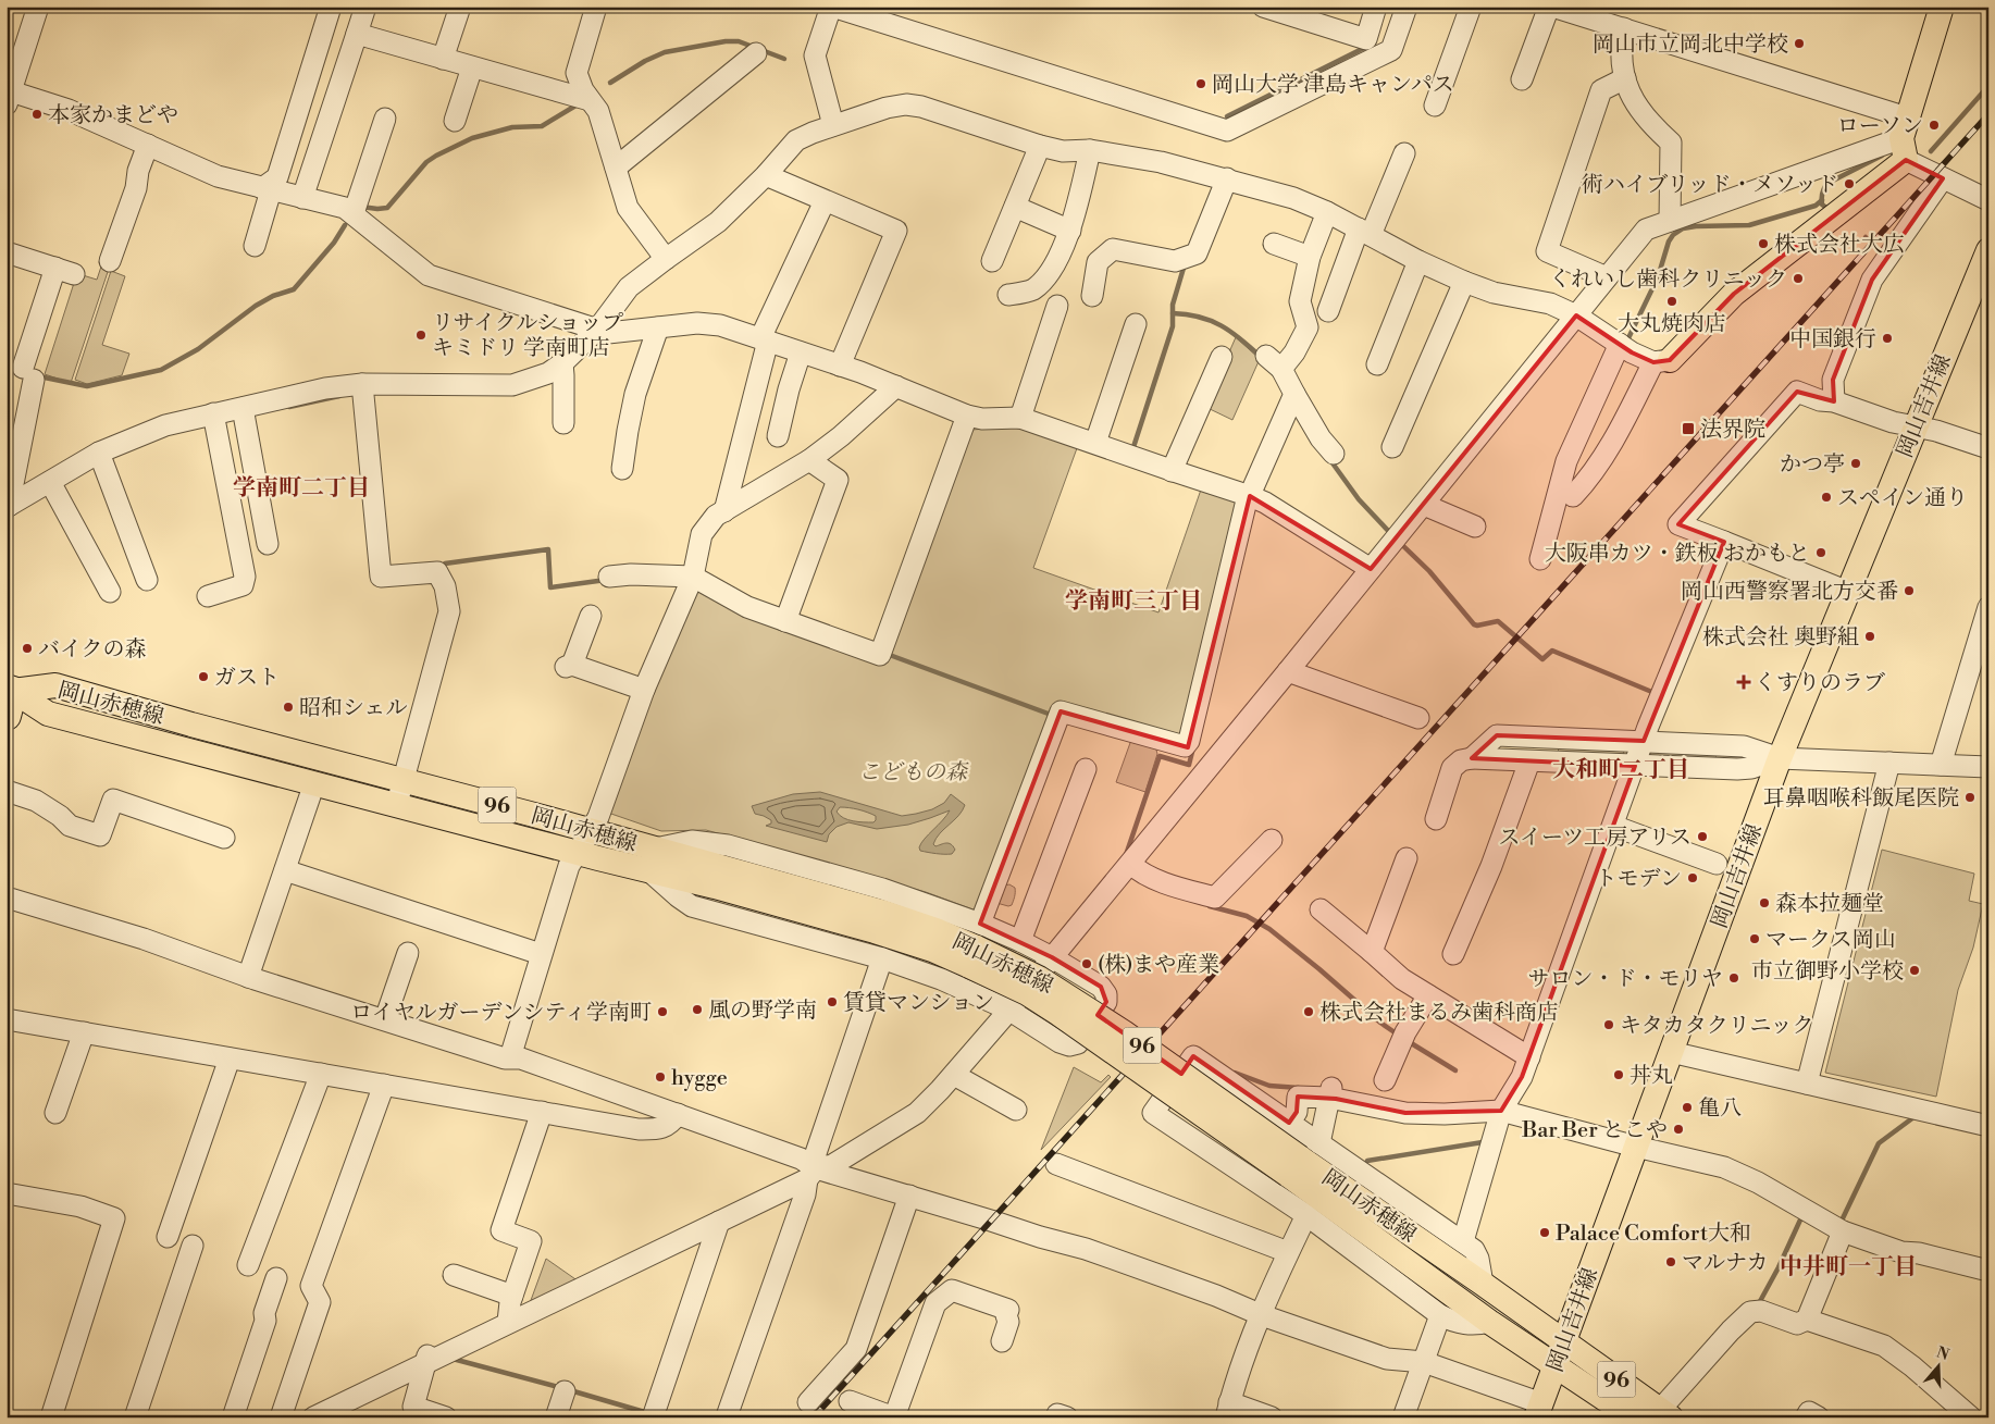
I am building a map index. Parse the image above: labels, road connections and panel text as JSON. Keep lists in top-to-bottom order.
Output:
{
  "streets": {
    "main road": ["岡山吉井線", "岡山赤穂線", "96"]
  },
  "crossings": [
    ["岡山吉井線", "岡山赤穂線"]
  ],
  "districts": [
    "学南町二丁目",
    "学南町三丁目",
    "大和町二丁目",
    "中井町一丁目"
  ],
  "parks": ["こどもの森"],
  "places": {
    "other": [
      "岡山市立岡北中学校",
      "岡山大学 津島キャンパス",
      "本家かまどや",
      "ローソン",
      "術ハイブリッド・メソッド",
      "株式会社大広",
      "くれいし歯科クリニック",
      "大丸焼肉店",
      "リサイクルショップ キミドリ 学南町店",
      "中国銀行",
      "かつ亭",
      "スペイン通り",
      "大阪串カツ・鉄板 おかもと",
      "岡山西警察署北方交番",
      "株式会社 奥野組",
      "バイクの森",
      "ガスト",
      "昭和シェル",
      "耳鼻咽喉科飯尾医院",
      "スイーツ工房アリス",
      "トモデン",
      "森本拉麺堂",
      "マークス岡山",
      "(株)まや産業",
      "市立御野小学校",
      "サロン・ド・モリヤ",
      "賃貸マンション",
      "風の野学南",
      "ロイヤルガーデンシティ学南町",
      "株式会社まるみ歯科商店",
      "キタカタクリニック",
      "丼丸",
      "hygge",
      "亀八",
      "Bar Ber とこや",
      "Palace Comfort大和",
      "マルナカ"
    ],
    "transit": ["法界院"],
    "health": ["くすりのラブ"]
  },
  "north": "top"
}
